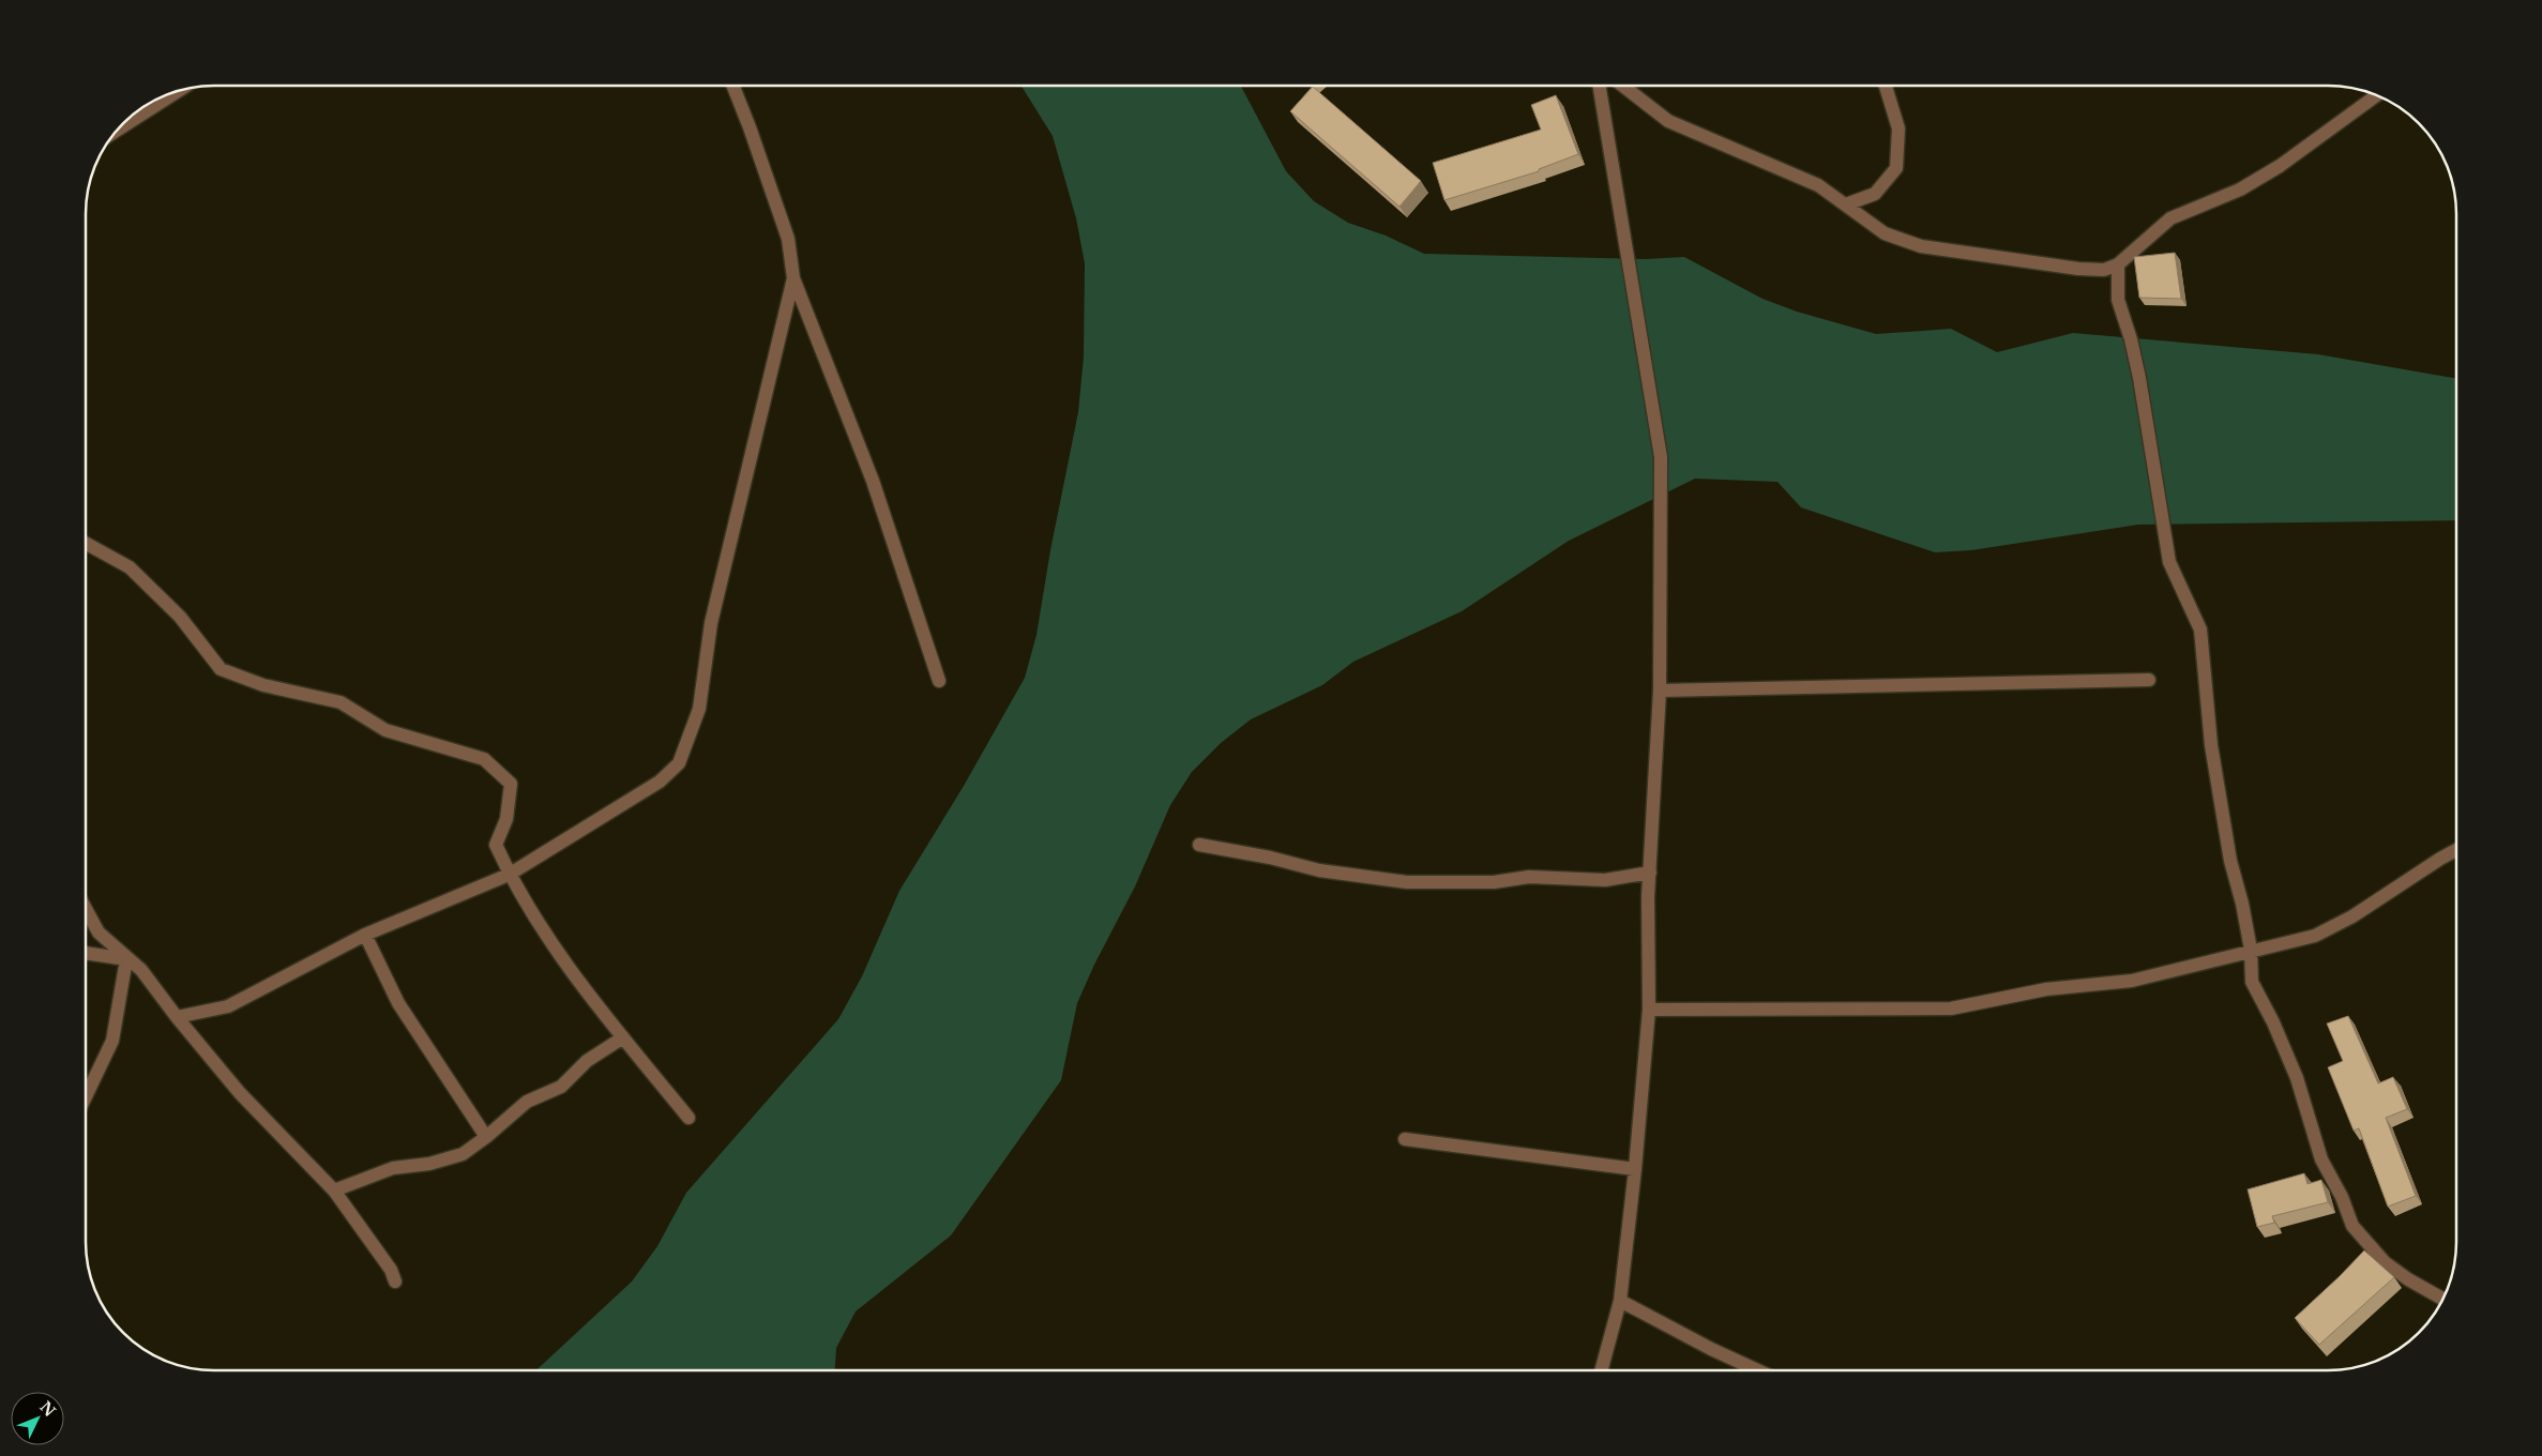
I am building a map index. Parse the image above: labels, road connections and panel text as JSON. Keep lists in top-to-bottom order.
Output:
{
  "north": "top right"
}
